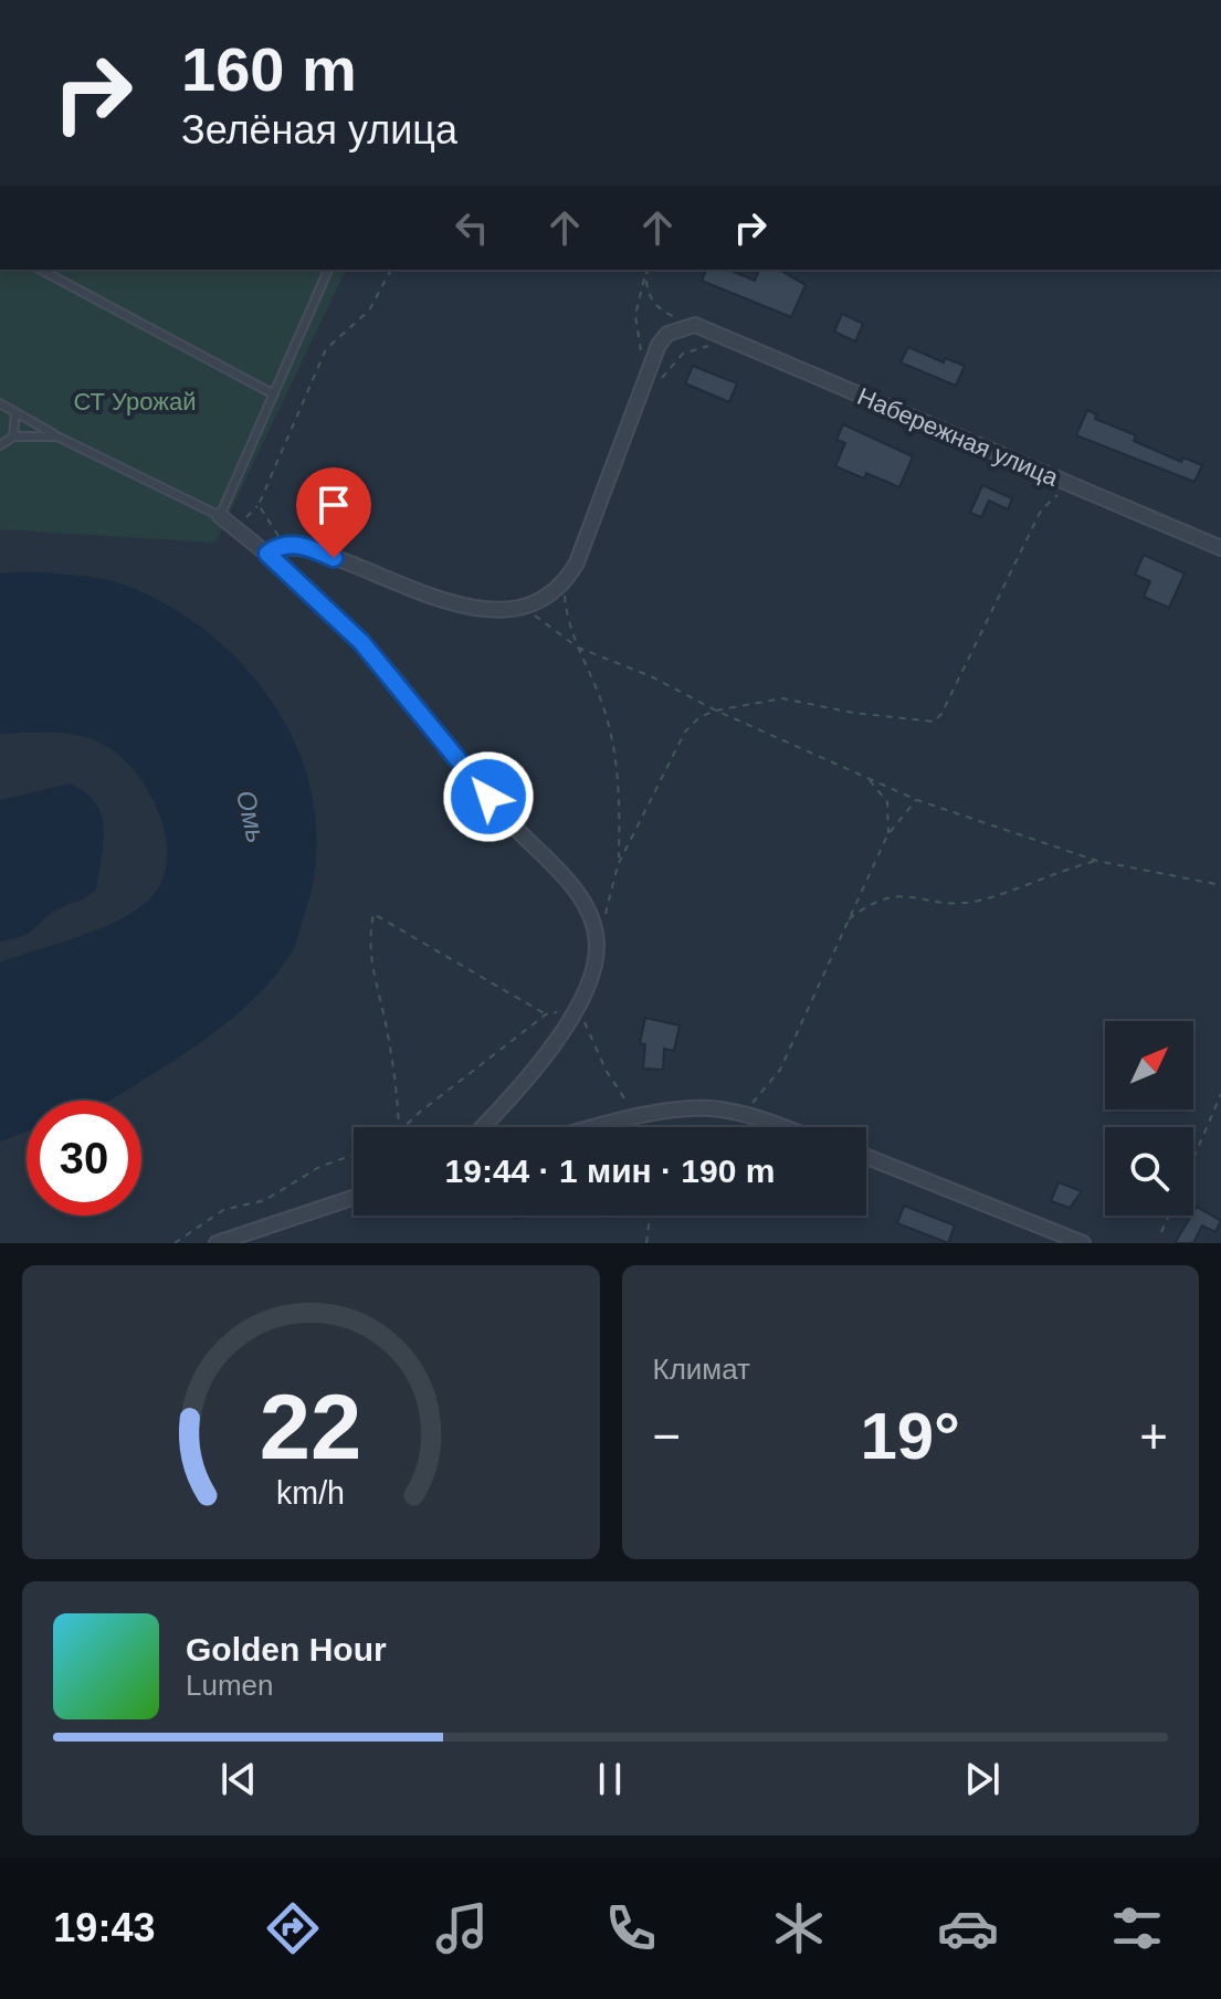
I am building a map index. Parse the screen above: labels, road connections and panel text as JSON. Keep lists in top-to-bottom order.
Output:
{
  "streets": {
    "street": ["Набережная улица"]
  },
  "water": ["Омь"],
  "parks": ["СТ Урожай"],
  "north": "top right",
  "page": {
    "turn": ["160 m", "Зелёная улица"],
    "limit": "30",
    "trip": "19:44 · 1 мин · 190 m",
    "tile": "Климат",
    "heat": ["−", "19°", "+"],
    "song": ["Golden Hour", "Lumen"],
    "tabs": "19:43",
    "gauge": ["22", "km/h"]
  }
}
